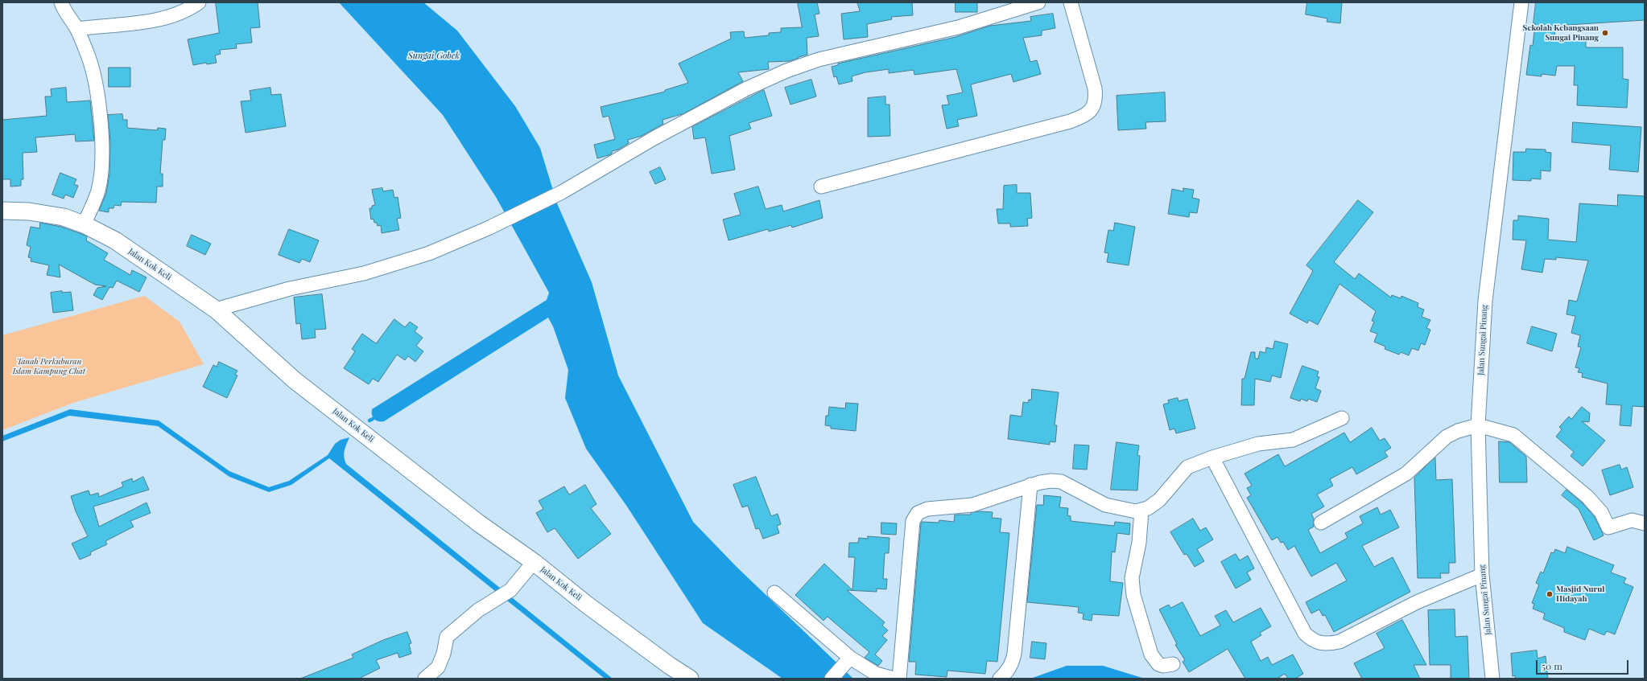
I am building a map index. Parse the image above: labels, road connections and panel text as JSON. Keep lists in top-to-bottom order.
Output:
{
  "streets": {
    "street": ["Jalan Kok Keli", "Jalan Sungai Pinang"]
  },
  "water": ["Sungai Gobek"],
  "parks": ["Tanah Perkuburan Islam Kampung Chat"],
  "places": ["Sekolah Kebangsaan Sungai Pinang", "Masjid Nurul Hidayah"],
  "scale_bar": "50 m"
}
